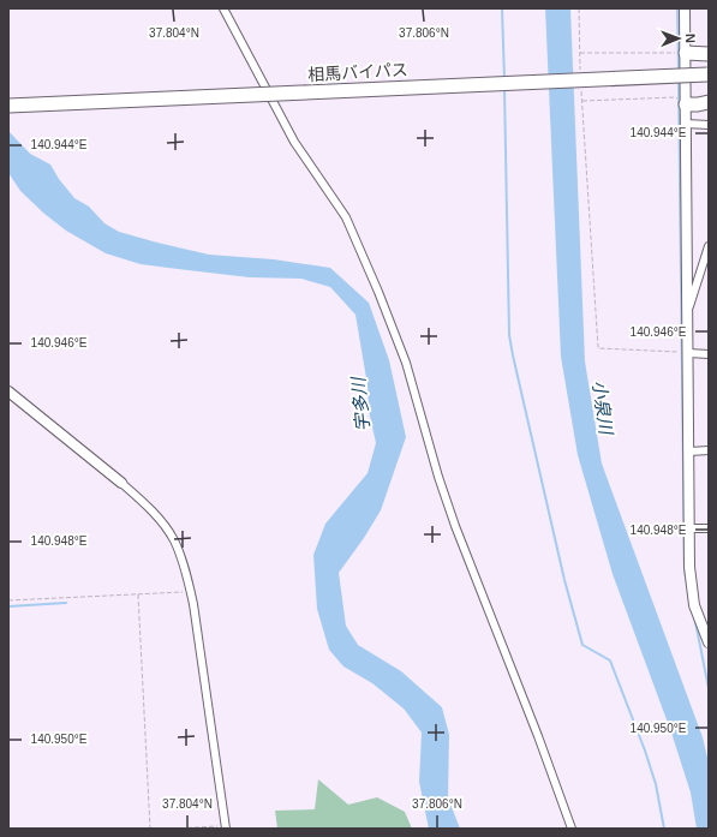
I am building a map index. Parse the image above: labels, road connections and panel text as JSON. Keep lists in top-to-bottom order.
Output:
{
  "streets": {
    "highway": ["相馬バイパス"]
  },
  "water": ["宇多川", "小泉川"],
  "north": "right",
  "coordinates": [
    "37.804°N",
    "37.806°N",
    "140.944°E",
    "140.946°E",
    "140.948°E",
    "140.950°E"
  ]
}
